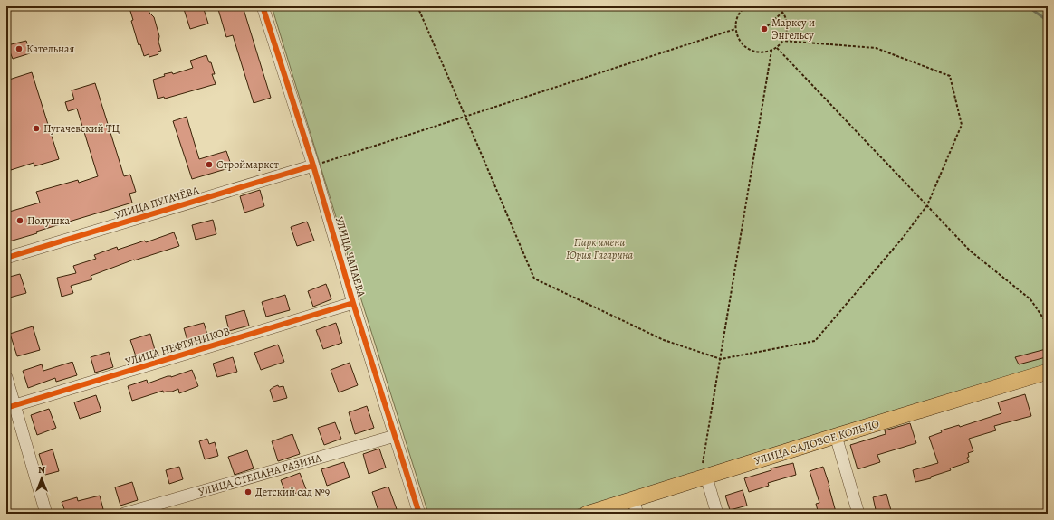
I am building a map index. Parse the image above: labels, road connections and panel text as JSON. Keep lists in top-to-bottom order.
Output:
{
  "streets": {
    "main road": ["УЛИЦА САДОВОЕ КОЛЬЦО"],
    "street": [
      "УЛИЦА ПУГАЧЁВА",
      "УЛИЦА ЧАПАЕВА",
      "УЛИЦА НЕФТЯНИКОВ",
      "УЛИЦА СТЕПАНА РАЗИНА"
    ]
  },
  "crossings": [
    ["УЛИЦА ПУГАЧЁВА", "УЛИЦА ЧАПАЕВА"],
    ["УЛИЦА ЧАПАЕВА", "УЛИЦА НЕФТЯНИКОВ"],
    ["УЛИЦА ЧАПАЕВА", "УЛИЦА СТЕПАНА РАЗИНА"]
  ],
  "parks": ["Парк имени Юрия Гагарина"],
  "places": [
    "Марксу и Энгельсу",
    "Кательная",
    "Пугачевский ТЦ",
    "Строймаркет",
    "Полушка",
    "Детский сад №9"
  ],
  "north": "top"
}
